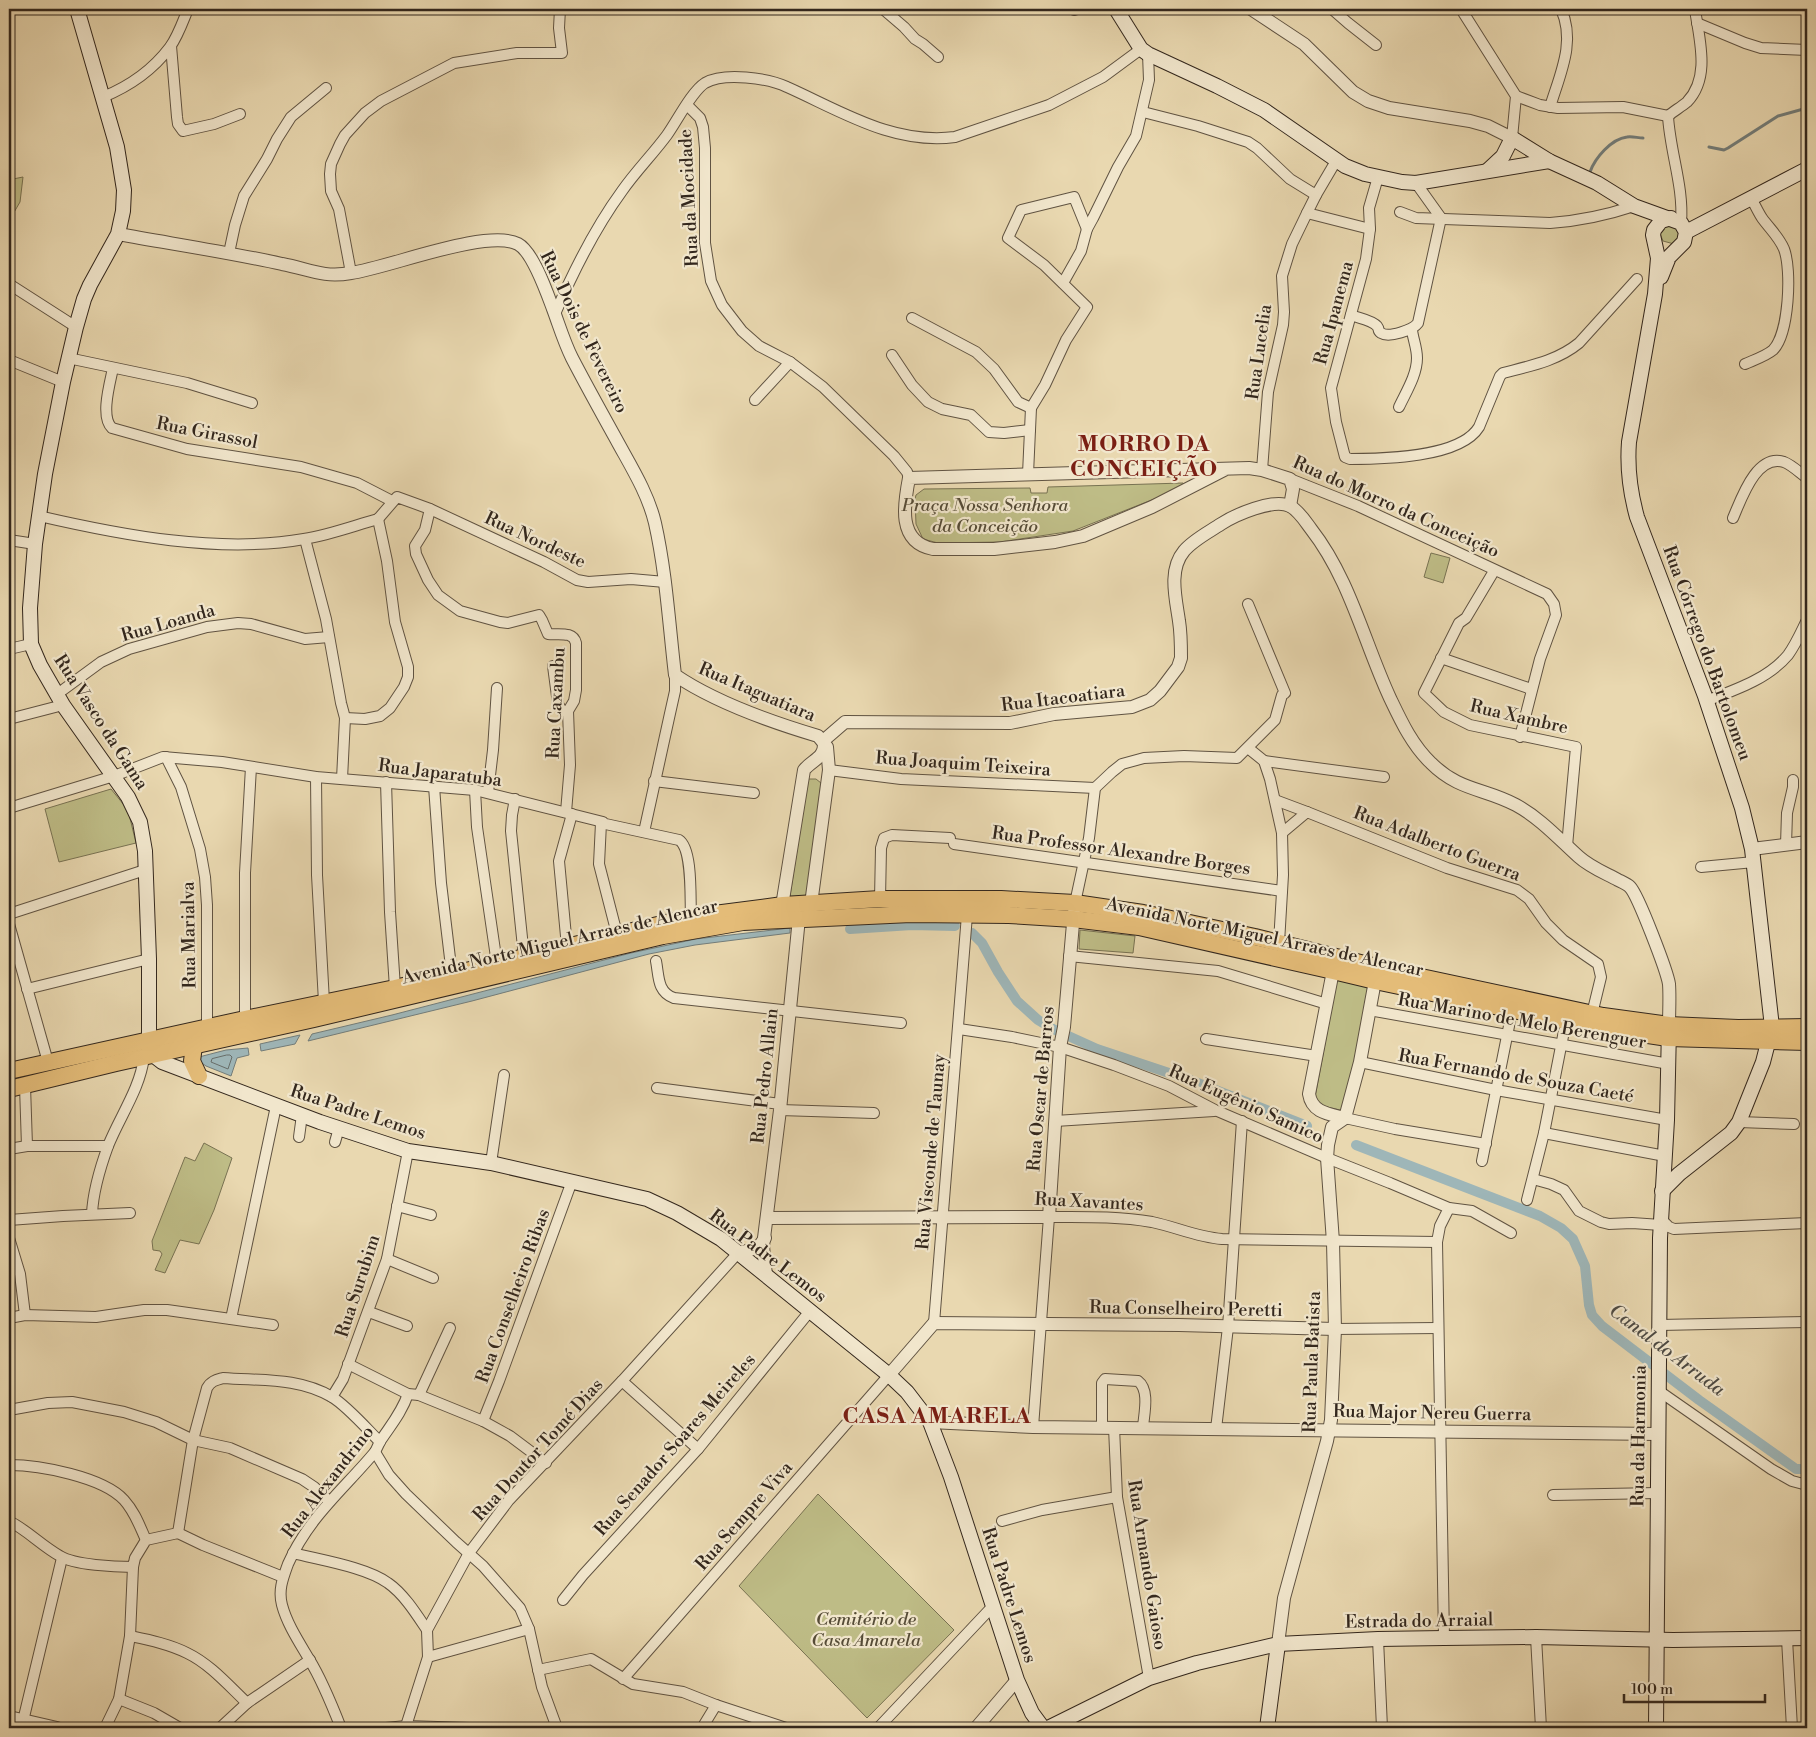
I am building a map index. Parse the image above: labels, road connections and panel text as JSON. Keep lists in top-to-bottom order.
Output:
{
  "streets": {
    "main road": [
      "Rua Córrego do Bartolomeu",
      "Rua Vasco da Gama",
      "Avenida Norte Miguel Arraes de Alencar",
      "Rua Padre Lemos",
      "Rua Paula Batista",
      "Rua da Harmonia",
      "Estrada do Arraial"
    ],
    "street": [
      "Rua da Mocidade",
      "Rua Ipanema",
      "Rua Dois de Fevereiro",
      "Rua Lucelia",
      "Rua Girassol",
      "Rua do Morro da Conceição",
      "Rua Nordeste",
      "Rua Loanda",
      "Rua Itaguatiara",
      "Rua Itacoatiara",
      "Rua Caxambu",
      "Rua Xambre",
      "Rua Joaquim Teixeira",
      "Rua Japaratuba",
      "Rua Adalberto Guerra",
      "Rua Professor Alexandre Borges",
      "Rua Marialva",
      "Rua Marino de Melo Berenguer",
      "Rua Pedro Allain",
      "Rua Fernando de Souza Caeté",
      "Rua Oscar de Barros",
      "Rua Eugênio Samico",
      "Rua Visconde de Taunay",
      "Rua Xavantes",
      "Rua Surubim",
      "Rua Conselheiro Ribas",
      "Rua Conselheiro Peretti",
      "Rua Major Nereu Guerra",
      "Rua Senador Soares Meireles",
      "Rua Doutor Tomé Dias",
      "Rua Alexandrino",
      "Rua Sempre Viva",
      "Rua Armando Gaioso"
    ]
  },
  "crossings": [
    ["Rua da Mocidade", "Rua do Morro da Conceição"],
    ["Rua Dois de Fevereiro", "Rua Nordeste"],
    ["Rua Dois de Fevereiro", "Rua Itaguatiara"],
    ["Rua Dois de Fevereiro", "Rua Vasco da Gama"],
    ["Rua Dois de Fevereiro", "Rua Japaratuba"],
    ["Rua Lucelia", "Rua do Morro da Conceição"],
    ["Rua Girassol", "Rua Nordeste"],
    ["Rua Nordeste", "Rua Caxambu"],
    ["Rua Loanda", "Rua Vasco da Gama"],
    ["Rua Córrego do Bartolomeu", "Avenida Norte Miguel Arraes de Alencar"],
    ["Rua Itaguatiara", "Rua Itacoatiara"],
    ["Rua Caxambu", "Rua Japaratuba"],
    ["Rua Caxambu", "Avenida Norte Miguel Arraes de Alencar"],
    ["Rua Vasco da Gama", "Rua Japaratuba"],
    ["Rua Vasco da Gama", "Avenida Norte Miguel Arraes de Alencar"],
    ["Rua Vasco da Gama", "Rua Padre Lemos"],
    ["Rua Japaratuba", "Rua Marialva"],
    ["Rua Japaratuba", "Avenida Norte Miguel Arraes de Alencar"],
    ["Rua Adalberto Guerra", "Avenida Norte Miguel Arraes de Alencar"],
    ["Rua Professor Alexandre Borges", "Avenida Norte Miguel Arraes de Alencar"],
    ["Rua Marialva", "Avenida Norte Miguel Arraes de Alencar"],
    ["Avenida Norte Miguel Arraes de Alencar", "Rua Pedro Allain"],
    ["Avenida Norte Miguel Arraes de Alencar", "Rua Oscar de Barros"],
    ["Avenida Norte Miguel Arraes de Alencar", "Rua Padre Lemos"],
    ["Avenida Norte Miguel Arraes de Alencar", "Rua Visconde de Taunay"],
    ["Avenida Norte Miguel Arraes de Alencar", "Rua da Harmonia"],
    ["Rua Marino de Melo Berenguer", "Rua da Harmonia"],
    ["Rua Pedro Allain", "Rua Padre Lemos"],
    ["Rua Pedro Allain", "Rua Xavantes"],
    ["Rua Fernando de Souza Caeté", "Rua da Harmonia"],
    ["Rua Oscar de Barros", "Rua Eugênio Samico"],
    ["Rua Oscar de Barros", "Rua Xavantes"],
    ["Rua Oscar de Barros", "Rua Conselheiro Peretti"],
    ["Rua Oscar de Barros", "Rua Major Nereu Guerra"],
    ["Rua Eugênio Samico", "Rua Visconde de Taunay"],
    ["Rua Eugênio Samico", "Rua Paula Batista"],
    ["Rua Padre Lemos", "Rua Surubim"],
    ["Rua Padre Lemos", "Rua Conselheiro Ribas"],
    ["Rua Padre Lemos", "Rua Major Nereu Guerra"],
    ["Rua Padre Lemos", "Rua Senador Soares Meireles"],
    ["Rua Padre Lemos", "Rua Doutor Tomé Dias"],
    ["Rua Padre Lemos", "Rua Sempre Viva"],
    ["Rua Visconde de Taunay", "Rua Xavantes"],
    ["Rua Visconde de Taunay", "Rua Conselheiro Peretti"],
    ["Rua Xavantes", "Rua Paula Batista"],
    ["Rua Conselheiro Peretti", "Rua Paula Batista"],
    ["Rua Paula Batista", "Rua Major Nereu Guerra"],
    ["Rua Paula Batista", "Estrada do Arraial"],
    ["Rua Major Nereu Guerra", "Rua da Harmonia"],
    ["Rua Major Nereu Guerra", "Rua Armando Gaioso"],
    ["Rua da Harmonia", "Estrada do Arraial"],
    ["Rua Armando Gaioso", "Estrada do Arraial"]
  ],
  "districts": ["MORRO DA CONCEIÇÃO", "CASA AMARELA"],
  "water": ["Canal do Arruda"],
  "parks": ["Praça Nossa Senhora da Conceição", "Cemitério de Casa Amarela"],
  "scale_bar": "100 m"
}
